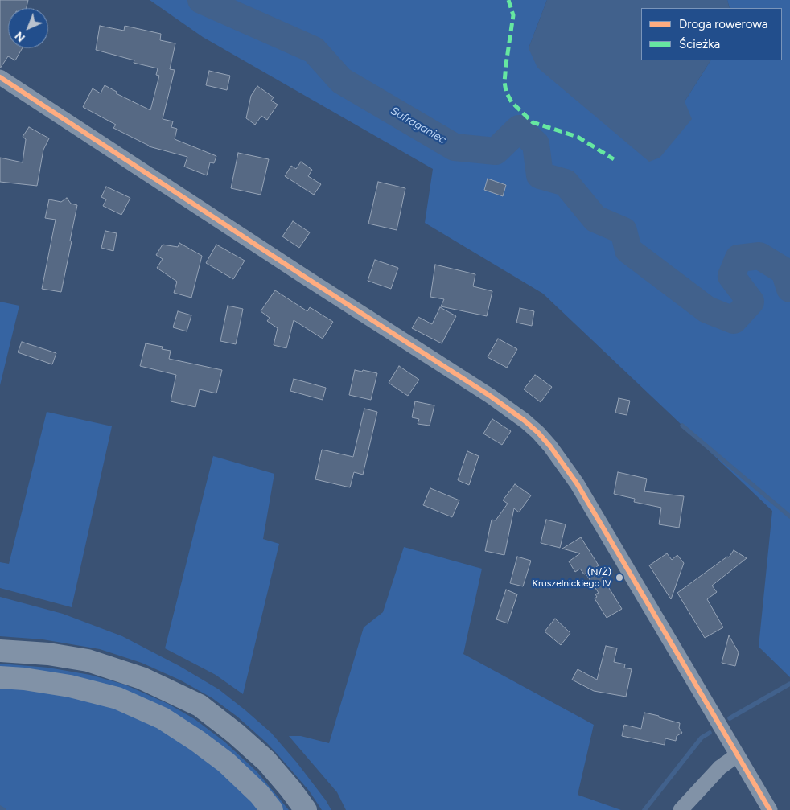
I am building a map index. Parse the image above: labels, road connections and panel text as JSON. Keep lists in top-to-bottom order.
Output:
{
  "water": ["Sufraganiec"],
  "places": ["(N/Ż) Kruszelnickiego IV"],
  "legend": ["Droga rowerowa", "Ścieżka"],
  "north": "bottom left"
}
